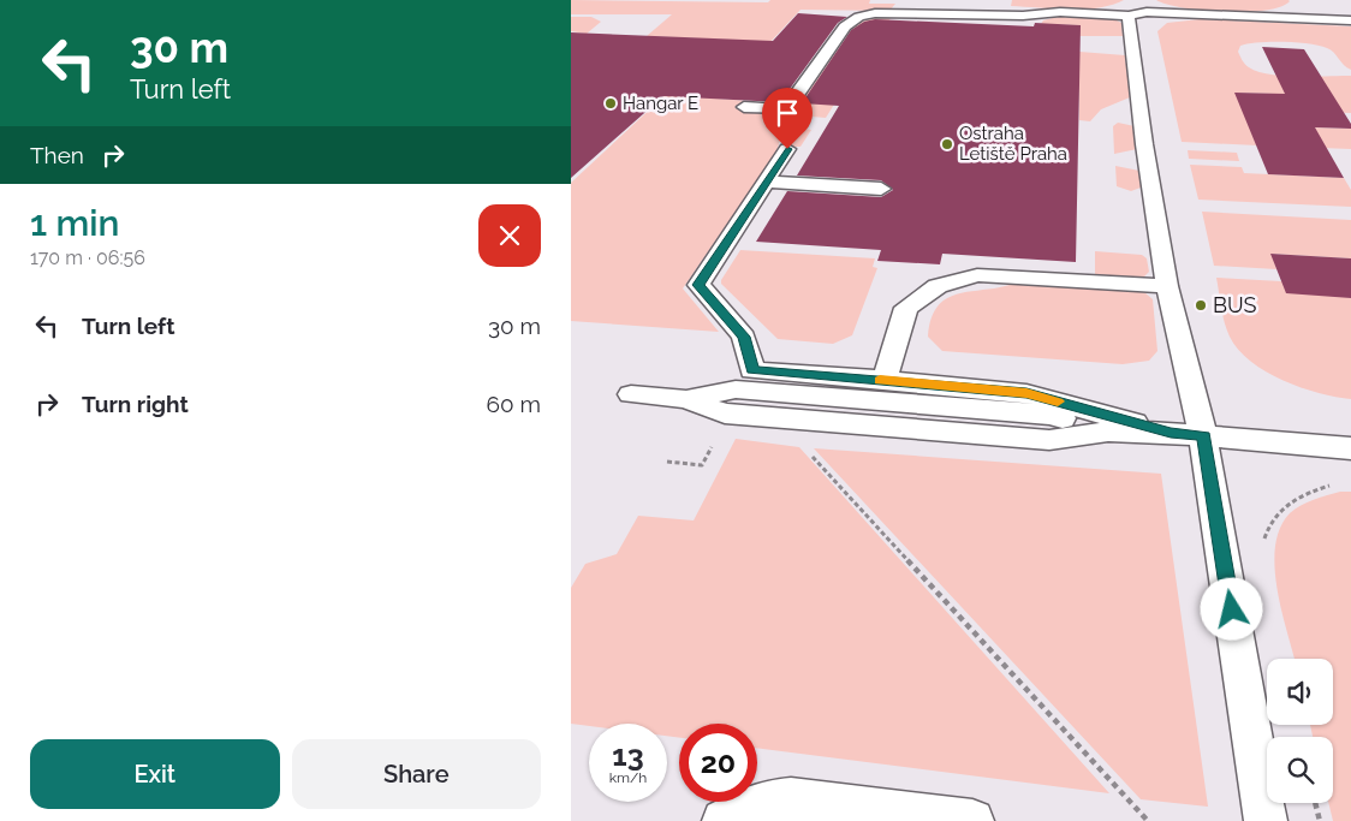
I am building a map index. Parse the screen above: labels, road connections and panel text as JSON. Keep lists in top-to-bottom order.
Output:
{
  "places": ["Hangar E", "Ostraha Letiště Praha", "BUS"],
  "page": {
    "turn": ["30 m", "Turn left"],
    "then": "Then",
    "heading": ["1 min", "170 m · 06:56"],
    "list": [
      {
        "name": "Turn left",
        "value": "30 m"
      },
      {
        "name": "Turn right",
        "value": "60 m"
      }
    ],
    "speed": "13 km/h",
    "limit": "20",
    "buttons": ["Exit", "Share"]
  }
}
